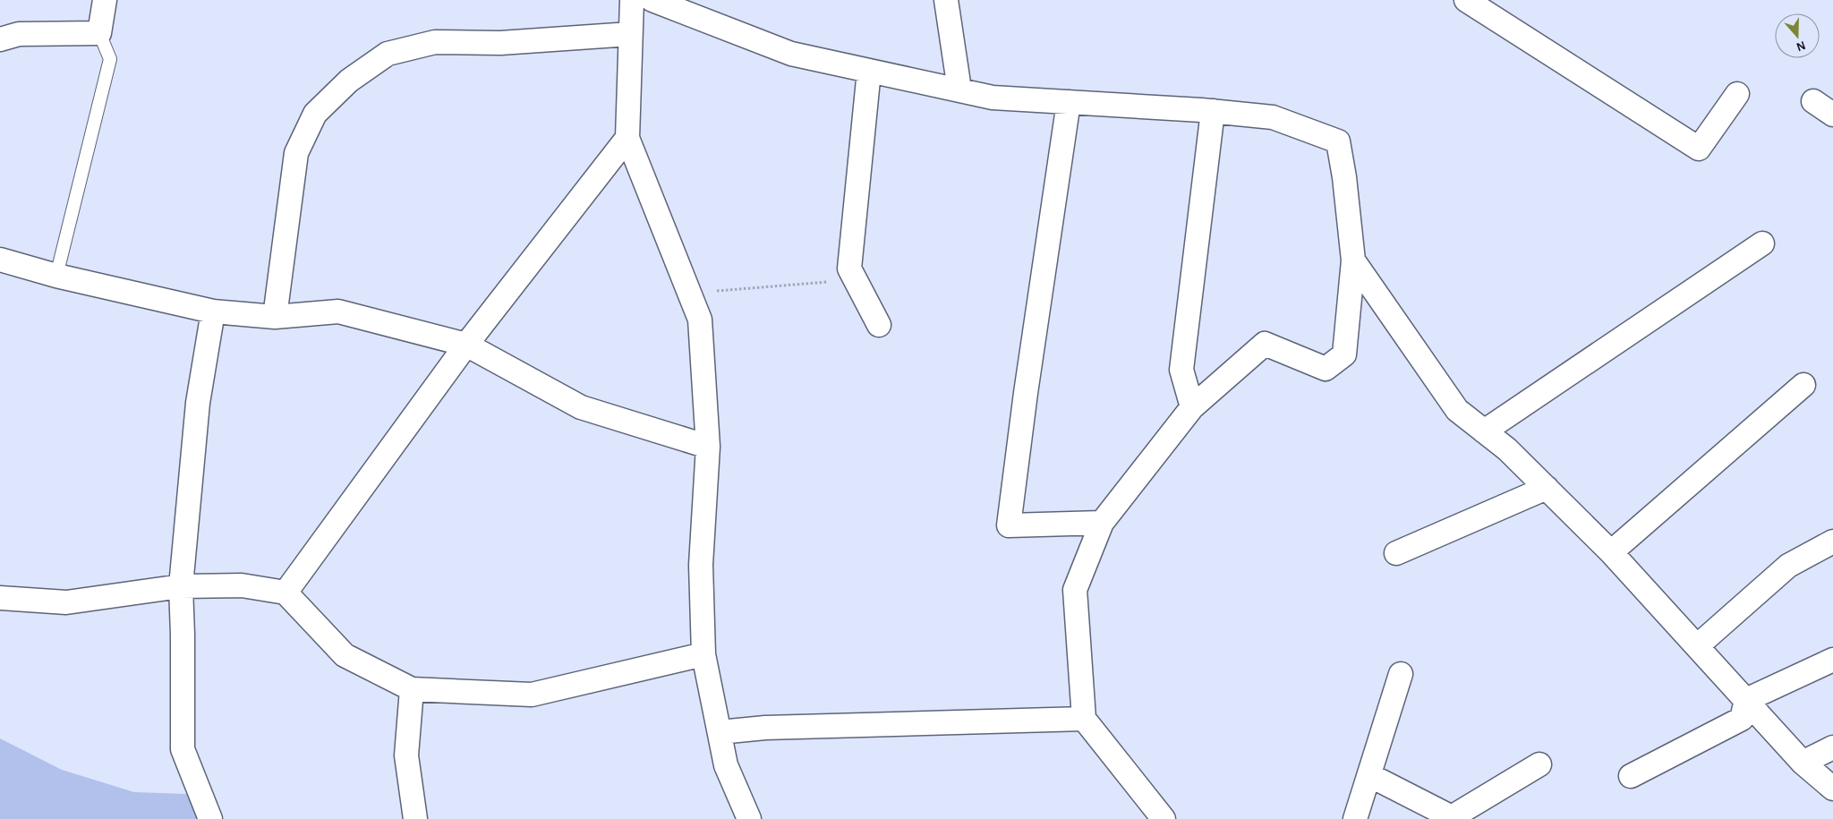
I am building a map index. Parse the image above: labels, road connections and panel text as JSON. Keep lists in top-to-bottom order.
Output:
{
  "north": "bottom"
}
